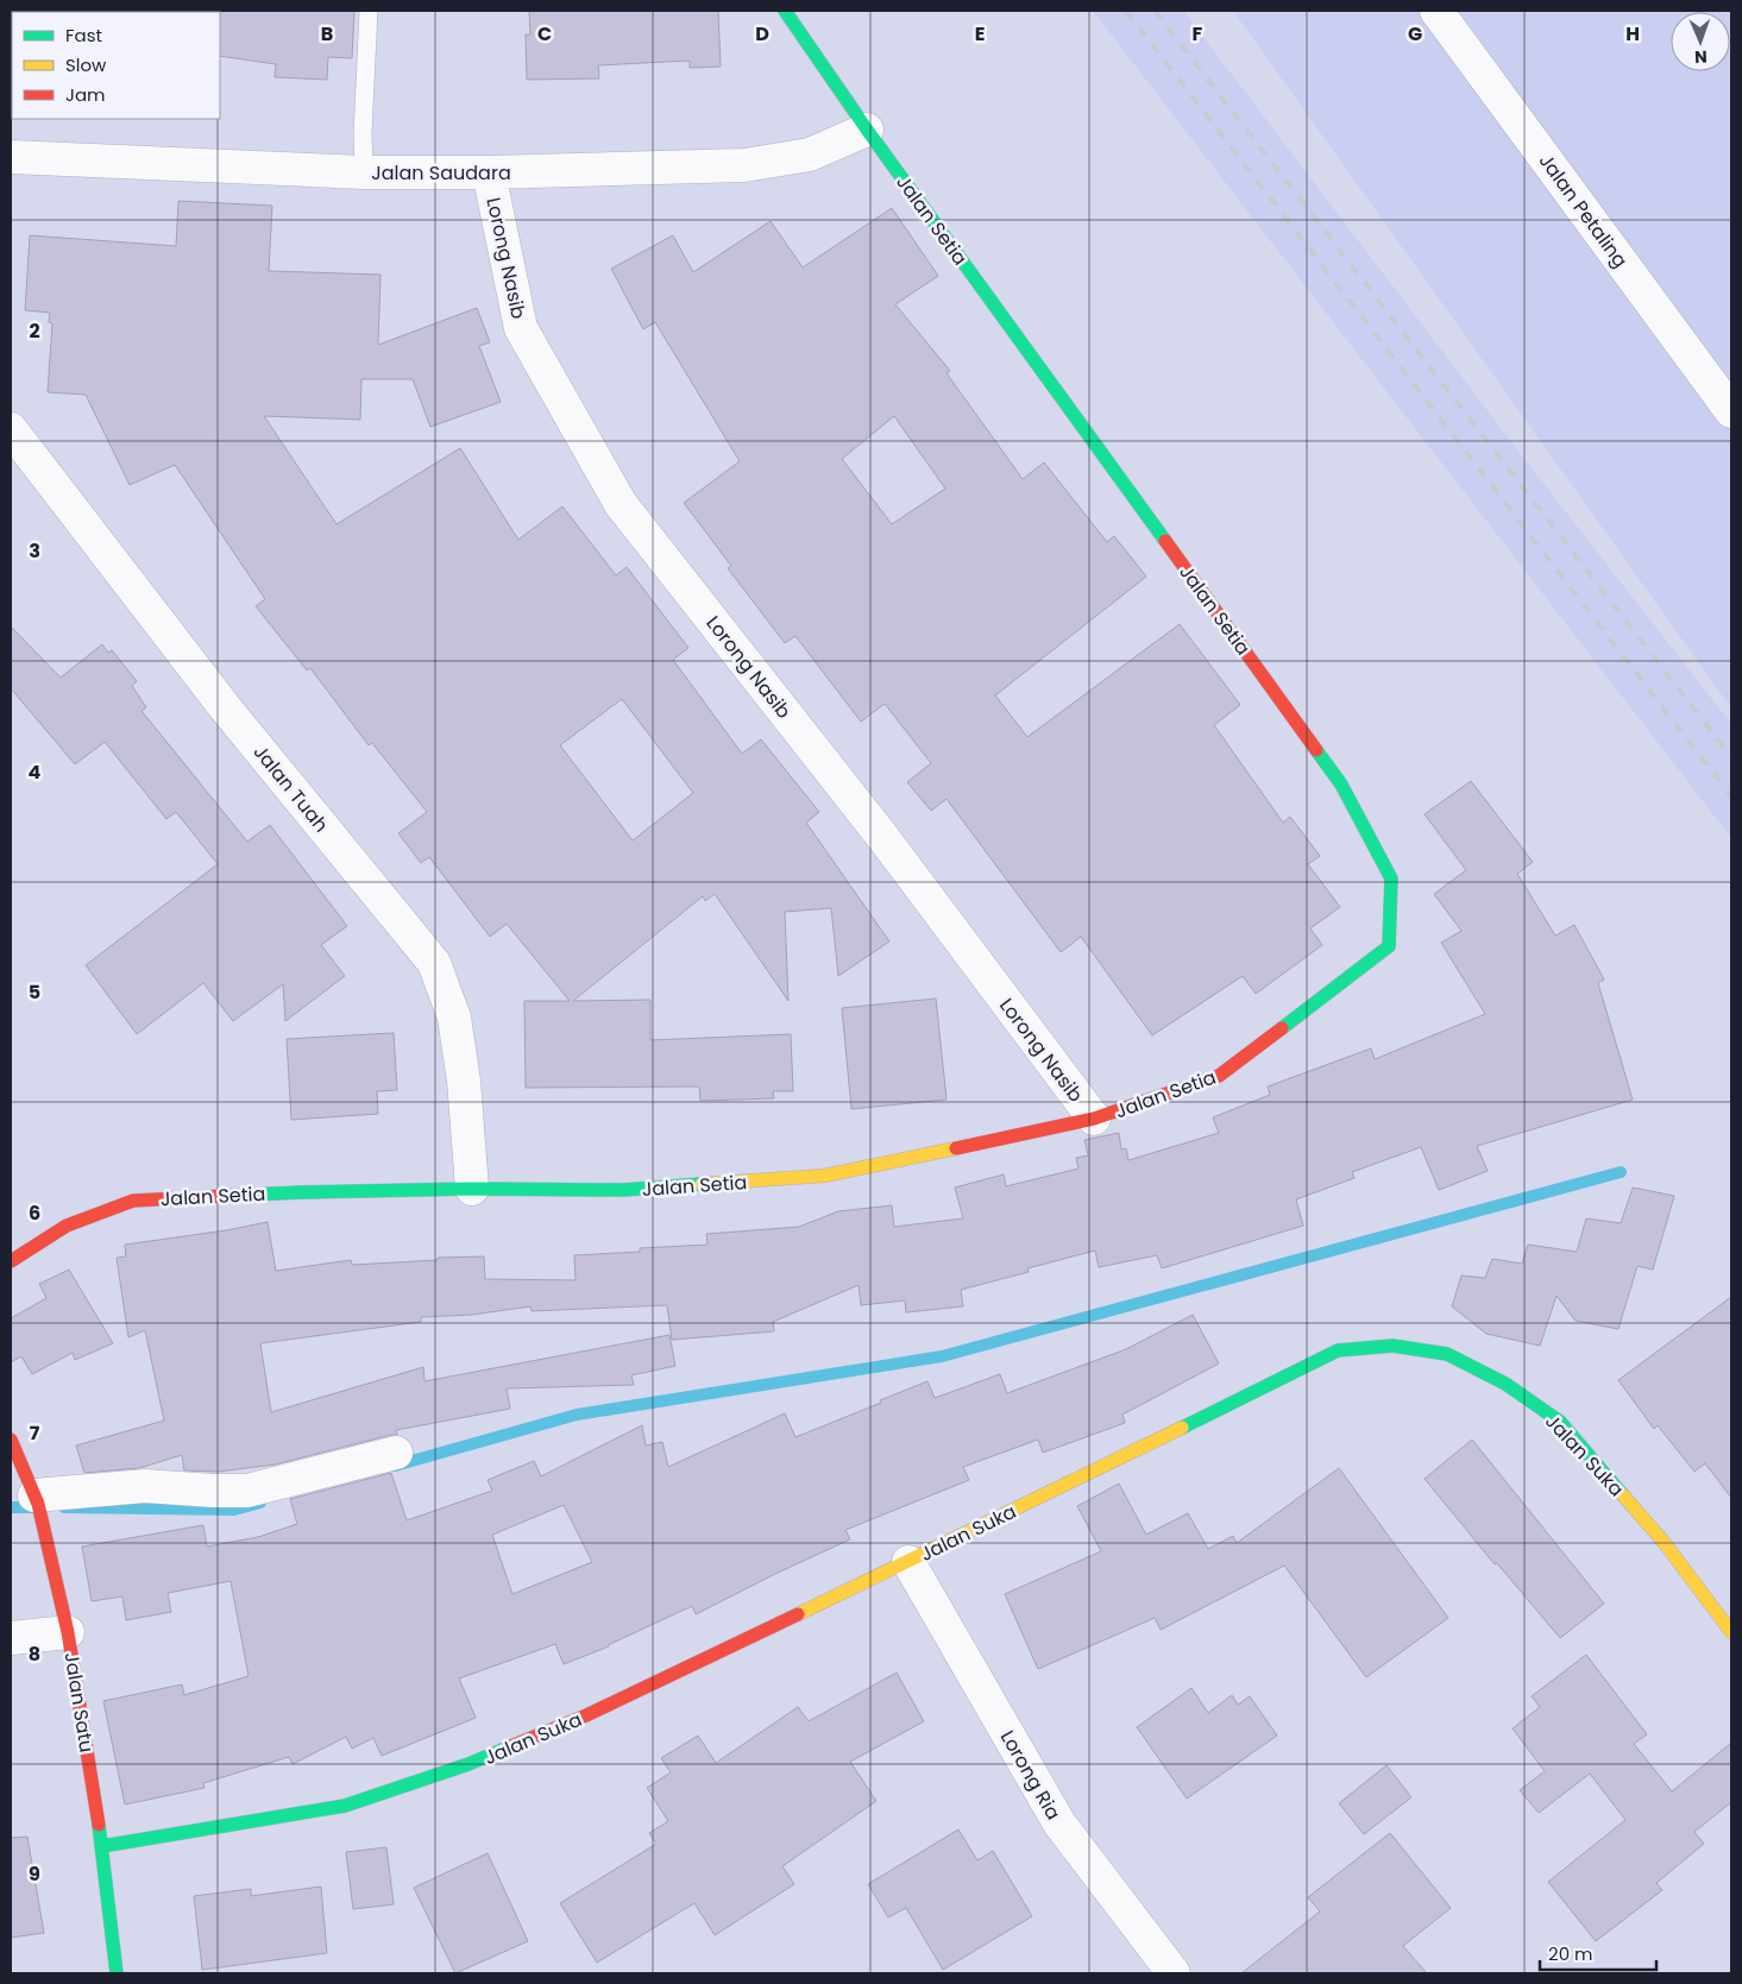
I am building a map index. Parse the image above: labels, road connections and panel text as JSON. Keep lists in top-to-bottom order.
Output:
{
  "streets": {
    "street": [
      "Jalan Saudara",
      "Jalan Petaling",
      "Jalan Setia",
      "Lorong Nasib",
      "Jalan Tuah",
      "Jalan Suka",
      "Jalan Satu",
      "Lorong Ria"
    ]
  },
  "crossings": [
    ["Jalan Saudara", "Jalan Setia"],
    ["Jalan Saudara", "Lorong Nasib"],
    ["Jalan Setia", "Lorong Nasib"],
    ["Jalan Setia", "Jalan Tuah"],
    ["Jalan Suka", "Jalan Satu"],
    ["Jalan Suka", "Lorong Ria"]
  ],
  "legend": ["Fast", "Slow", "Jam"],
  "scale_bar": "20 m",
  "north": "bottom",
  "grid": {
    "columns": [
      "B",
      "C",
      "D",
      "E",
      "F",
      "G",
      "H"
    ],
    "rows": [
      "2",
      "3",
      "4",
      "5",
      "6",
      "7",
      "8",
      "9"
    ]
  }
}
